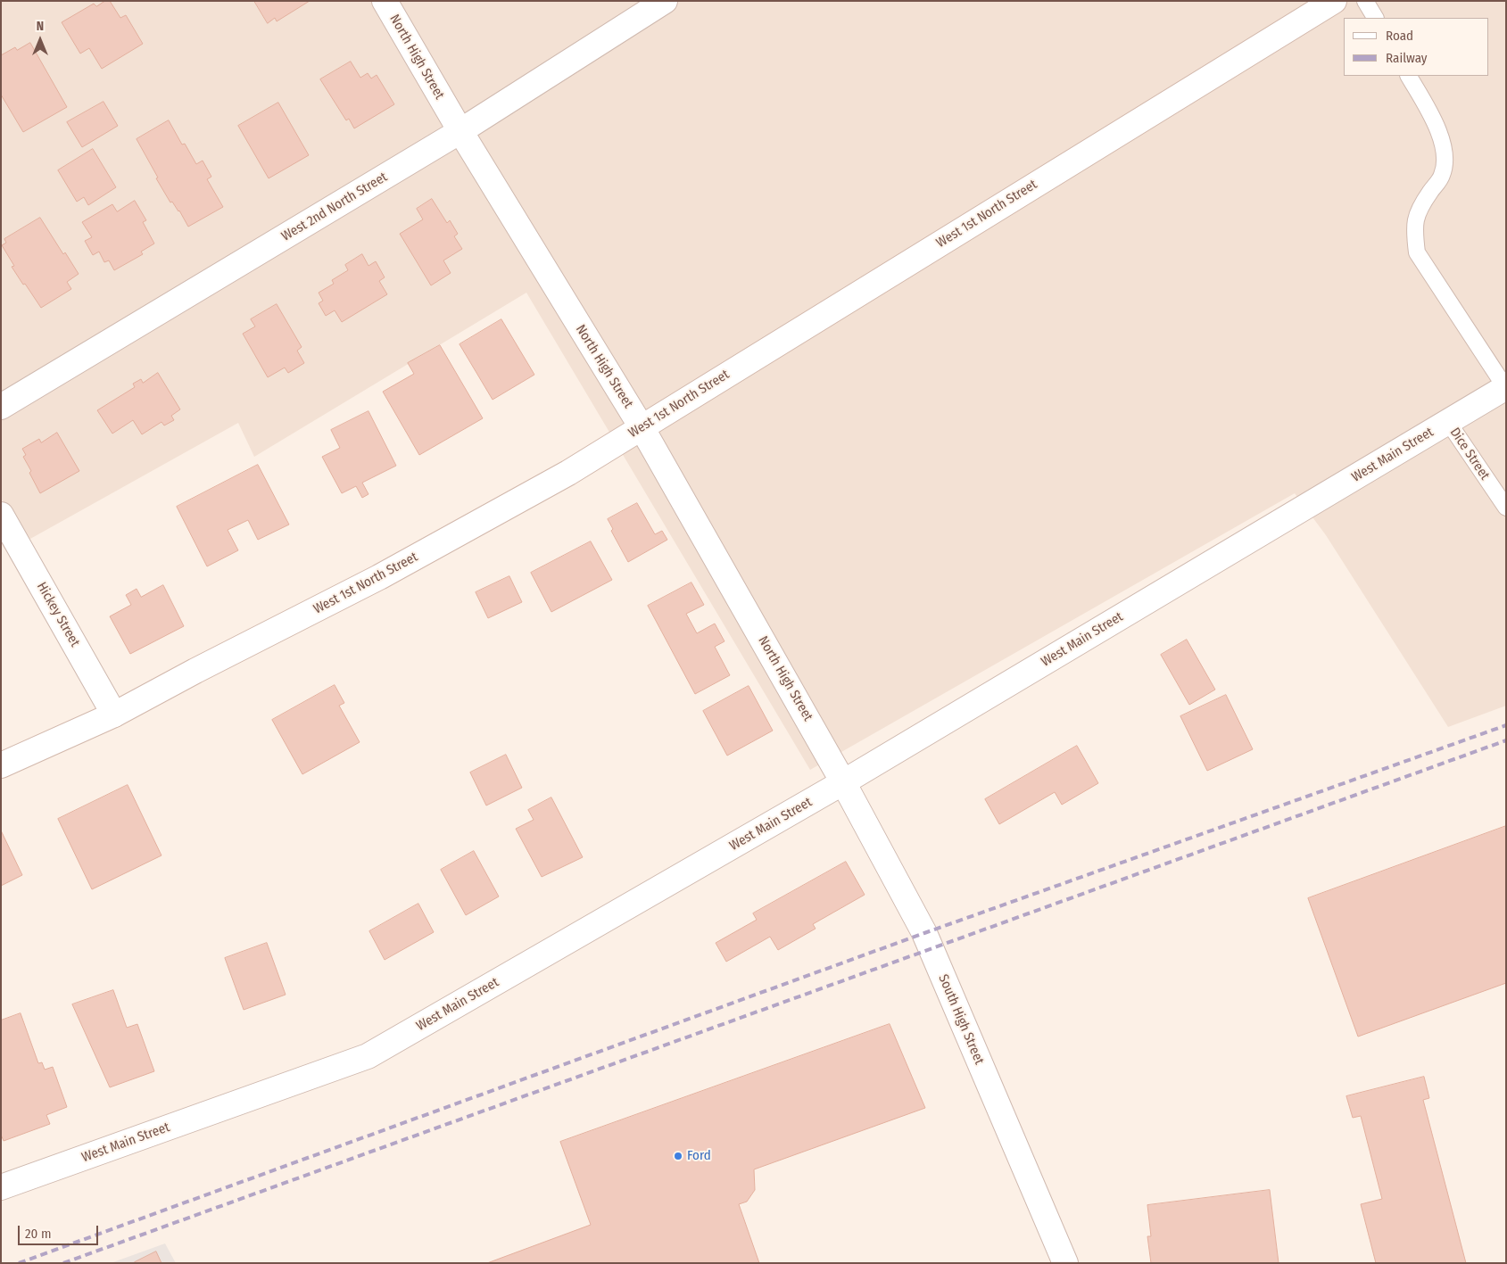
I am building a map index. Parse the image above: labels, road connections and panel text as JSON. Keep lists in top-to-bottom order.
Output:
{
  "streets": {
    "street": [
      "North High Street",
      "West 2nd North Street",
      "West 1st North Street",
      "West Main Street",
      "Hickey Street",
      "South High Street"
    ],
    "lane": ["Dice Street"]
  },
  "crossings": [
    ["North High Street", "West 2nd North Street"],
    ["North High Street", "West 1st North Street"],
    ["North High Street", "West Main Street"],
    ["North High Street", "South High Street"],
    ["West 1st North Street", "Hickey Street"],
    ["Dice Street", "West Main Street"],
    ["West Main Street", "South High Street"]
  ],
  "places": ["Ford"],
  "legend": ["Road", "Railway"],
  "scale_bar": "20 m",
  "north": "top"
}
